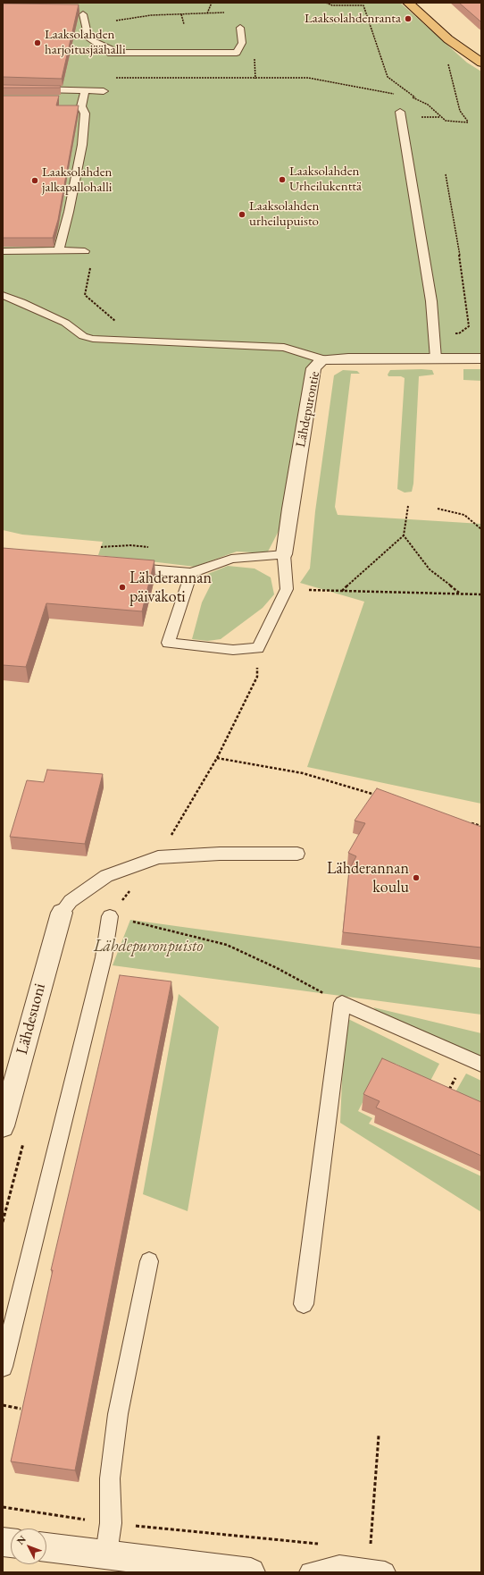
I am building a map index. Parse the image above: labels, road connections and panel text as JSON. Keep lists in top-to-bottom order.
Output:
{
  "streets": {
    "street": ["Lähdepurontie", "Lähdesuoni"]
  },
  "parks": ["Lähdepuronpuisto"],
  "places": [
    "Laaksolahdenranta",
    "Laaksolahden harjoitusjäähalli",
    "Laaksolahden Urheilukenttä",
    "Laaksolahden jalkapallohalli",
    "Laaksolahden urheilupuisto",
    "Lähderannan päiväkoti",
    "Lähderannan koulu"
  ],
  "north": "top left"
}
